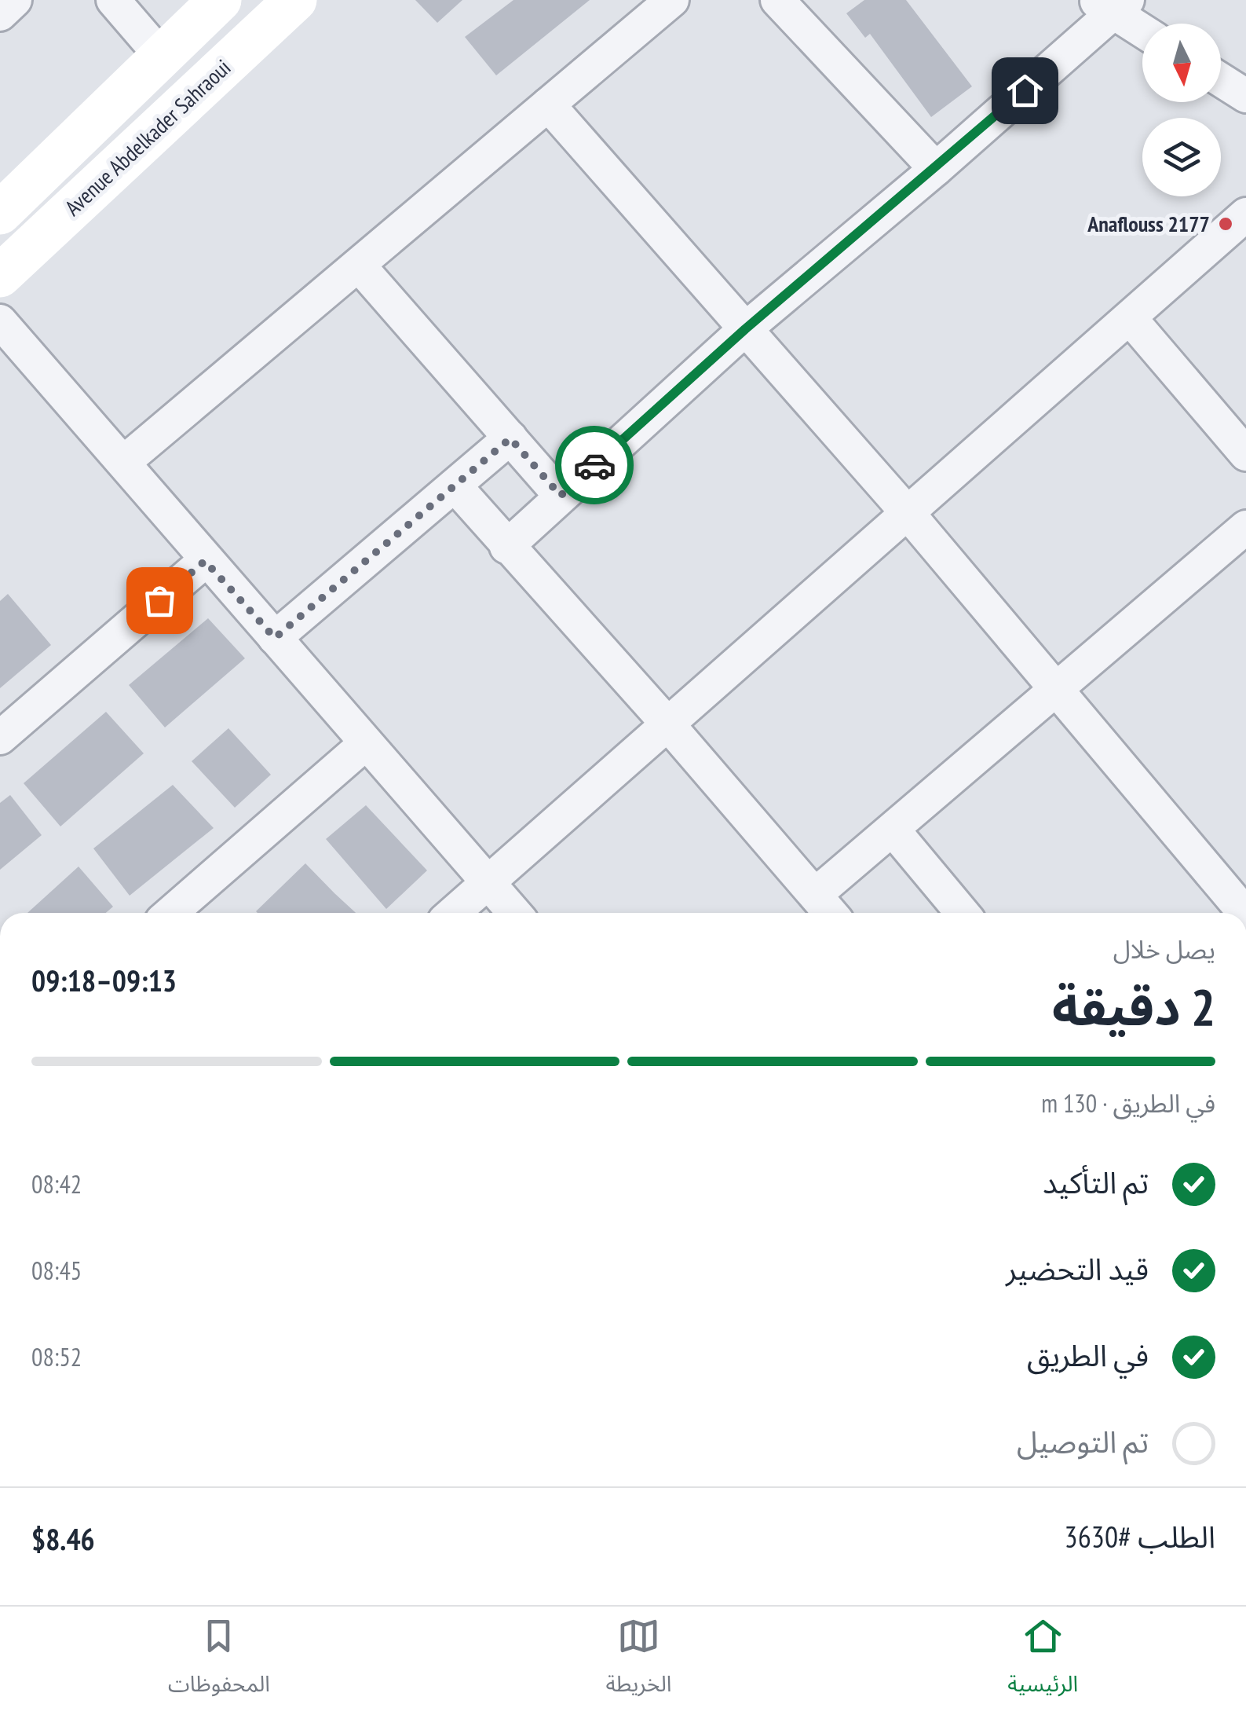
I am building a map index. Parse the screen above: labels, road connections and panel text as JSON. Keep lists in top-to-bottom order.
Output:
{
  "streets": {
    "main road": ["Avenue Abdelkader Sahraoui"]
  },
  "places": ["Anaflouss 2177"],
  "north": "bottom",
  "page": {
    "heading": ["2 دقيقة", "يصل خلال", "09:13–09:18"],
    "panel": ["الطلب #3630", "$8.46"],
    "bar": "في الطريق · 130 m",
    "list": [
      ["تم التأكيد", "08:42"],
      ["قيد التحضير", "08:45"],
      ["في الطريق", "08:52"],
      "تم التوصيل"
    ],
    "tabs": ["الرئيسية", "الخريطة", "المحفوظات"]
  }
}
